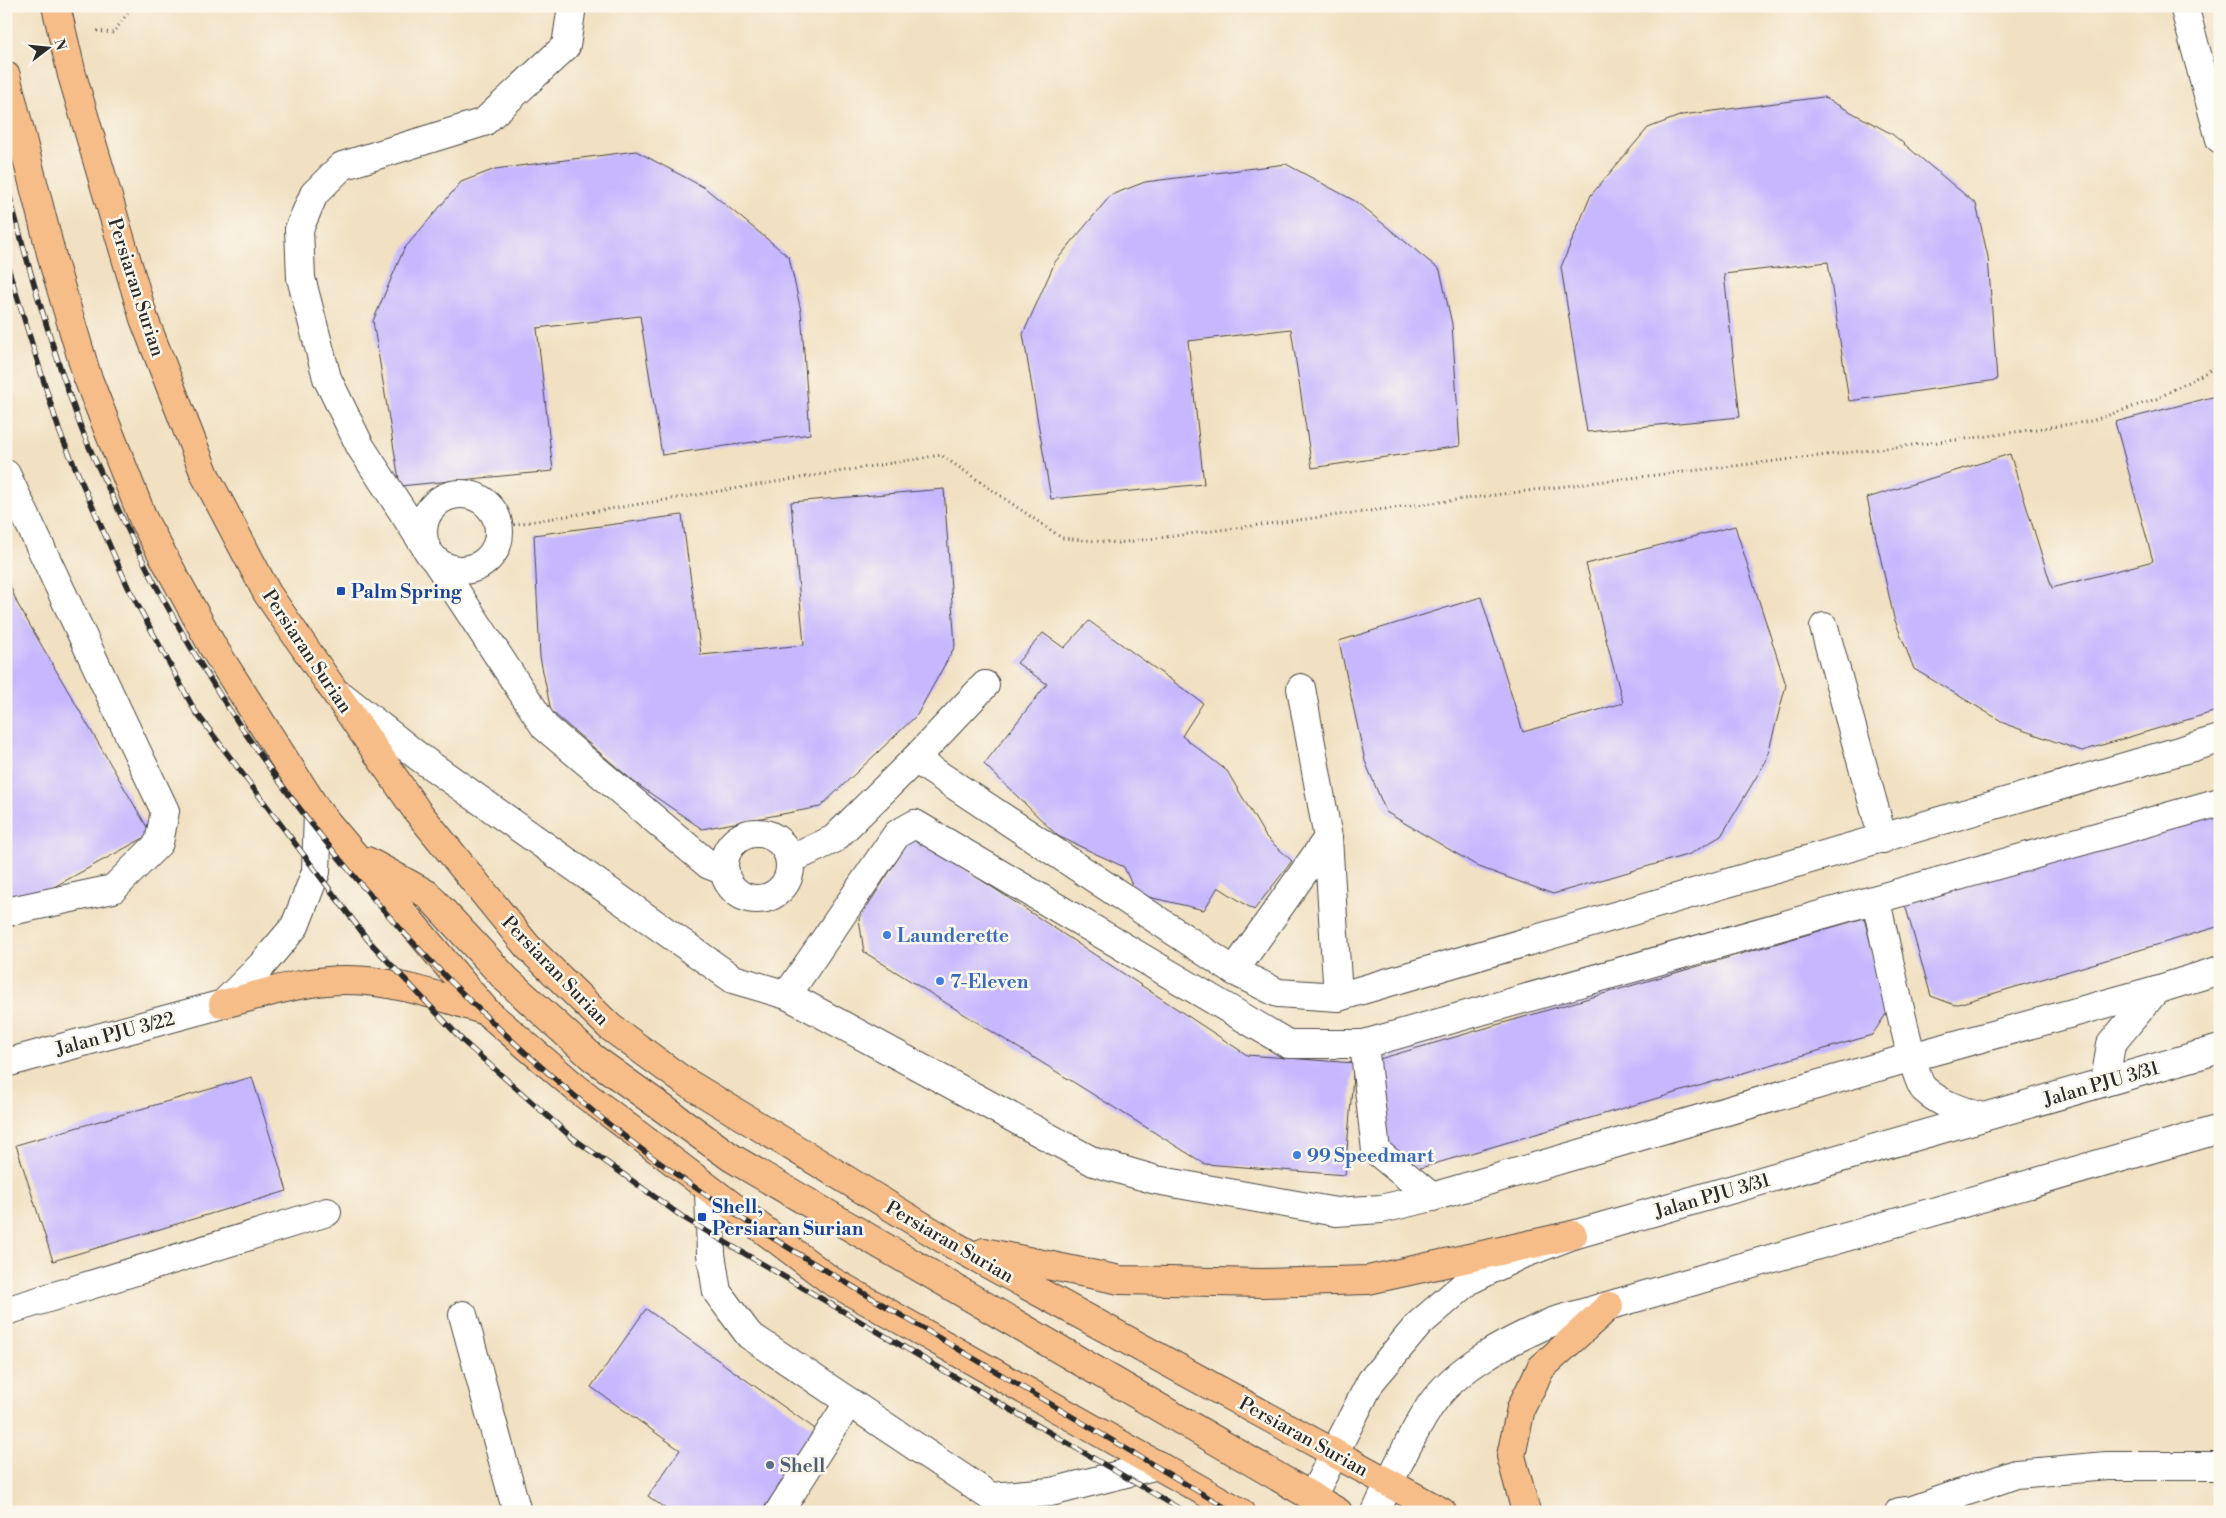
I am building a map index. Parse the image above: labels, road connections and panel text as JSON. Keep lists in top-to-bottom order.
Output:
{
  "streets": {
    "main road": ["Persiaran Surian"],
    "street": ["Jalan PJU 3/22", "Jalan PJU 3/31"]
  },
  "crossings": [
    ["Persiaran Surian", "Jalan PJU 3/31"]
  ],
  "places": {
    "transit": ["Palm Spring", "Shell, Persiaran Surian"],
    "other": [
      "Launderette",
      "7-Eleven",
      "99 Speedmart",
      "Shell"
    ]
  },
  "north": "right"
}
